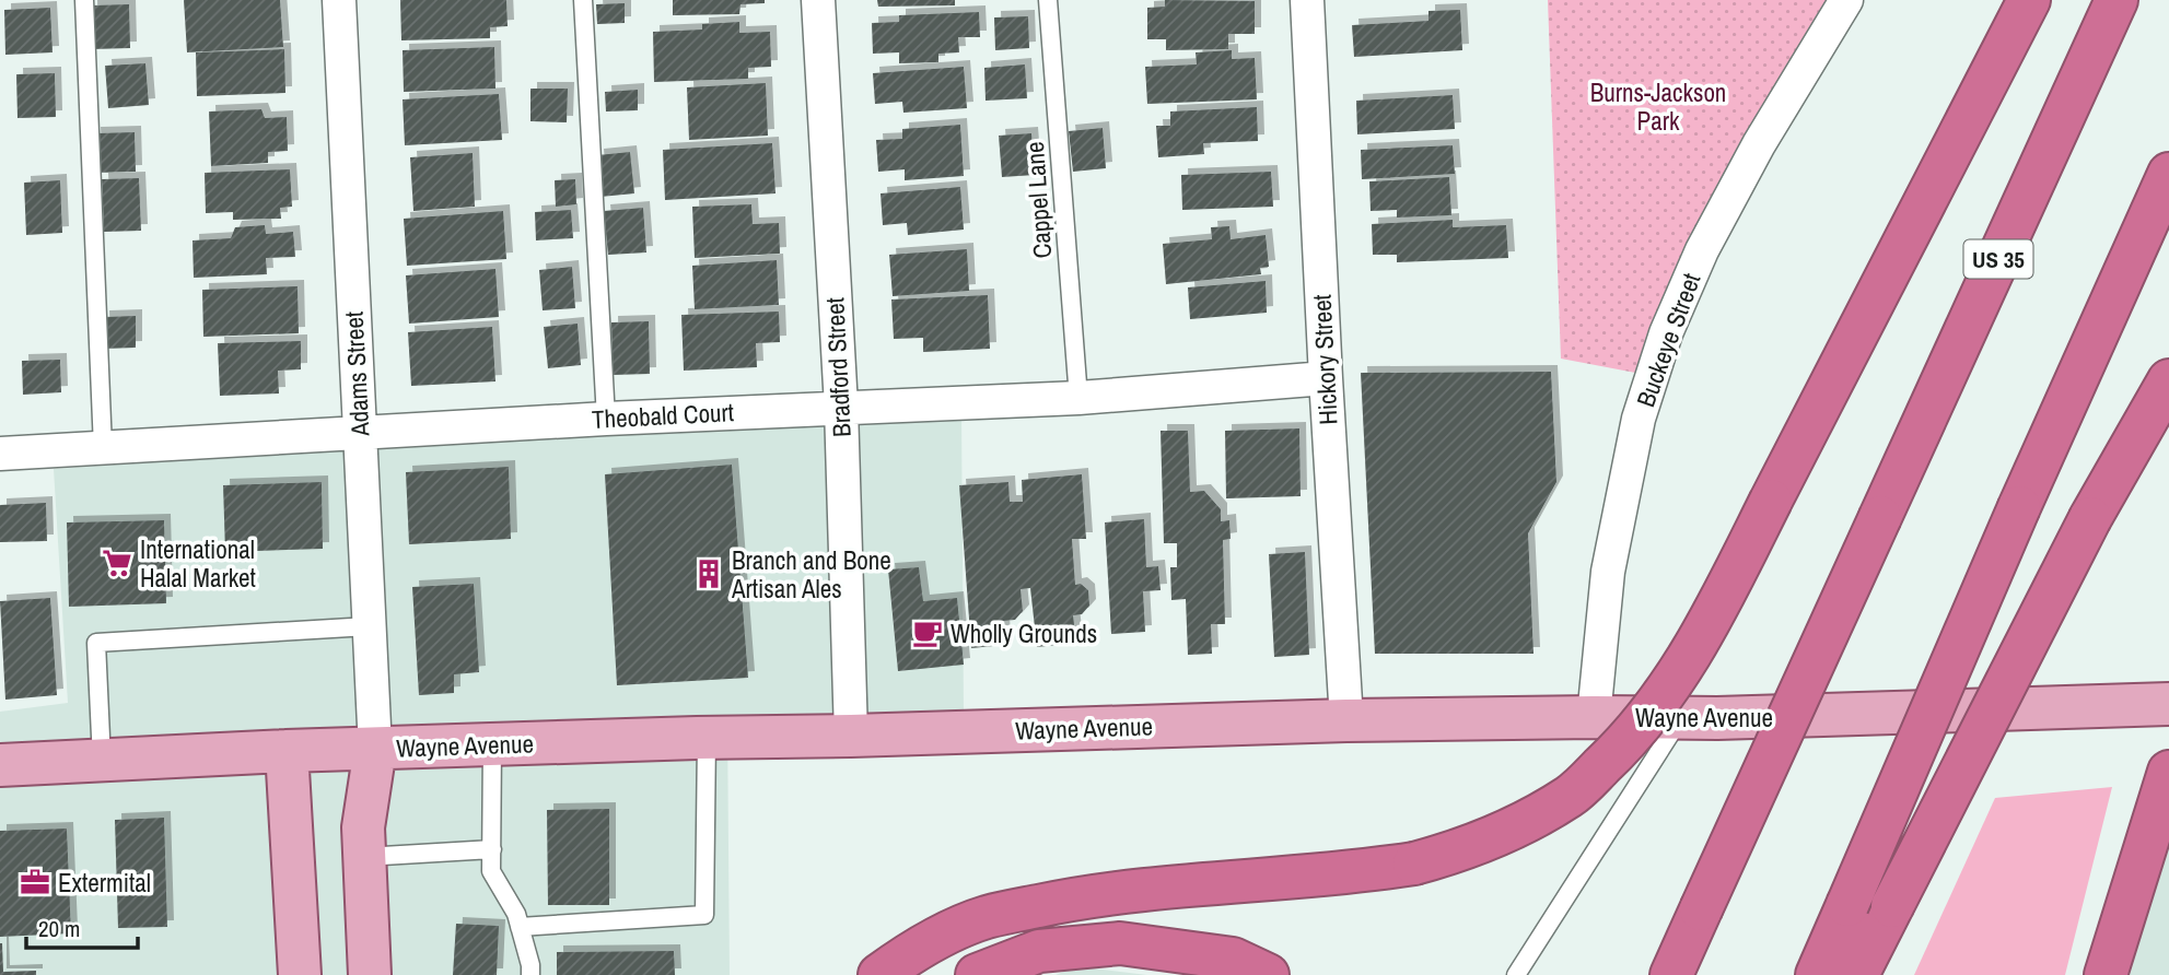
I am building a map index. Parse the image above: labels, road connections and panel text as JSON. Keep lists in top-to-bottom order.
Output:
{
  "streets": {
    "highway": ["US 35"],
    "main road": ["Wayne Avenue"],
    "street": [
      "Buckeye Street",
      "Hickory Street",
      "Bradford Street",
      "Adams Street",
      "Theobald Court"
    ],
    "lane": ["Cappel Lane"]
  },
  "crossings": [
    ["Cappel Lane", "Theobald Court"],
    ["Buckeye Street", "Wayne Avenue"],
    ["Hickory Street", "Theobald Court"],
    ["Hickory Street", "Wayne Avenue"],
    ["Bradford Street", "Theobald Court"],
    ["Bradford Street", "Wayne Avenue"],
    ["Adams Street", "Theobald Court"],
    ["Adams Street", "Wayne Avenue"]
  ],
  "parks": ["Burns-Jackson Park"],
  "places": {
    "supermarket": ["International Halal Market"],
    "building": ["Branch and Bone Artisan Ales"],
    "cafe": ["Wholly Grounds"],
    "office": ["Extermital"]
  },
  "scale_bar": "20 m"
}
